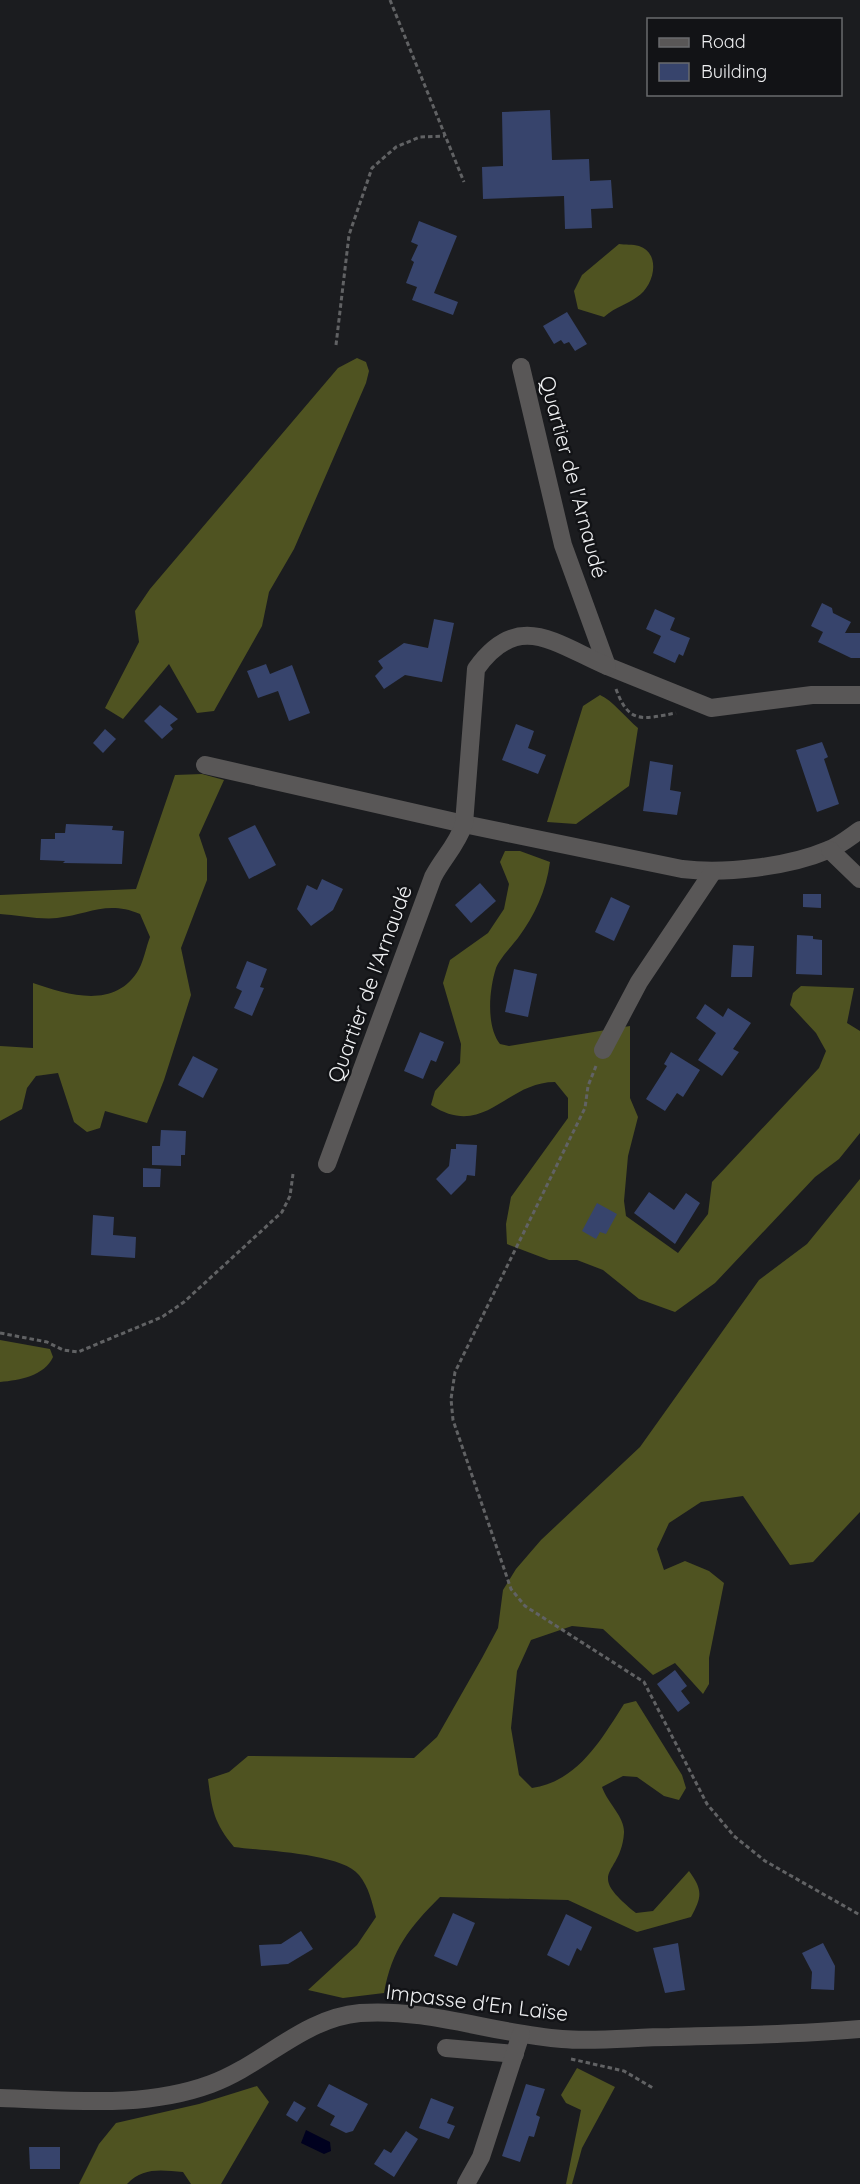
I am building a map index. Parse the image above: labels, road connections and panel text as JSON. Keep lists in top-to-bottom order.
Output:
{
  "streets": {
    "street": ["Quartier de l'Arnaudé", "Impasse d'En Laïse"]
  },
  "legend": ["Road", "Building"]
}
